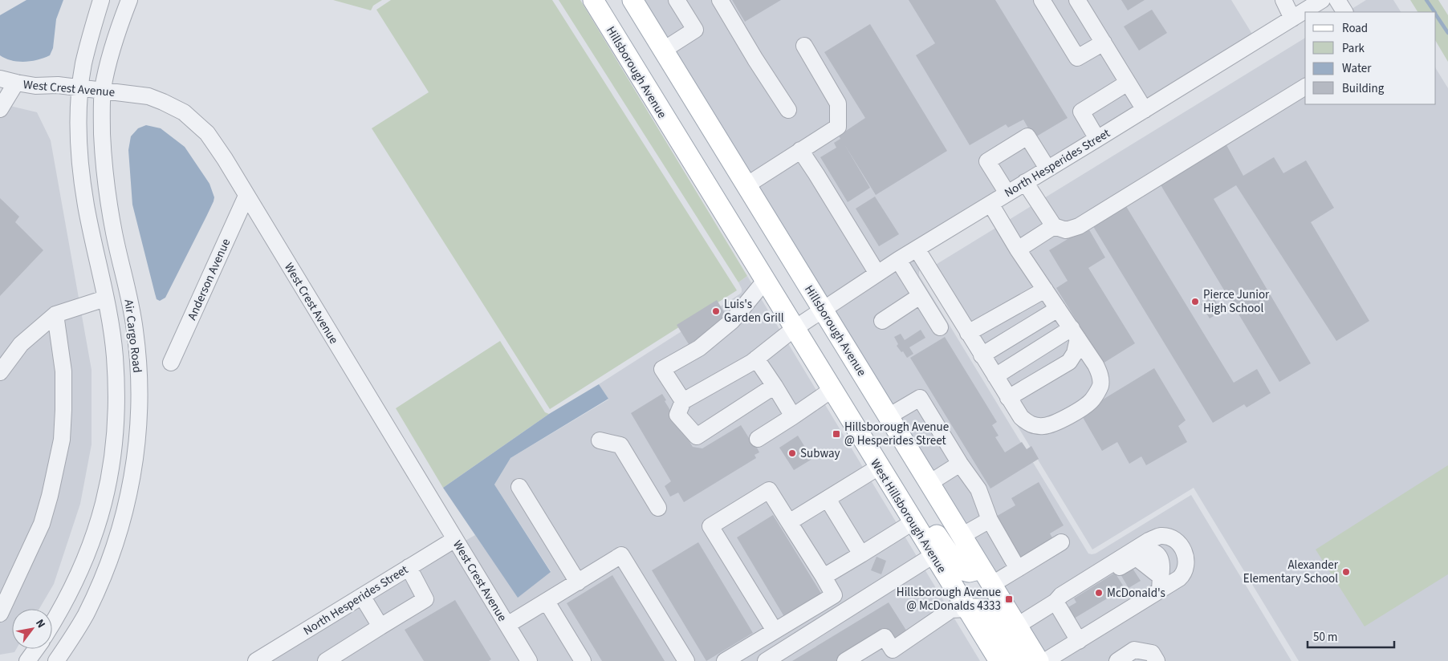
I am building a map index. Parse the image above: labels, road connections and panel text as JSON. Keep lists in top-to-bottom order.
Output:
{
  "streets": {
    "main road": ["Hillsborough Avenue", "West Hillsborough Avenue"],
    "street": [
      "West Crest Avenue",
      "North Hesperides Street",
      "Anderson Avenue",
      "Air Cargo Road"
    ]
  },
  "crossings": [
    ["Hillsborough Avenue", "North Hesperides Street"],
    ["Hillsborough Avenue", "West Hillsborough Avenue"],
    ["West Crest Avenue", "North Hesperides Street"],
    ["West Crest Avenue", "Anderson Avenue"],
    ["West Crest Avenue", "Air Cargo Road"],
    ["North Hesperides Street", "West Hillsborough Avenue"]
  ],
  "places": {
    "other": [
      "Pierce Junior High School",
      "Luis's Garden Grill",
      "Subway",
      "Alexander Elementary School",
      "McDonald's"
    ],
    "transit": ["Hillsborough Avenue @ Hesperides Street", "Hillsborough Avenue @ McDonalds 4333"]
  },
  "legend": [
    "Road",
    "Park",
    "Water",
    "Building"
  ],
  "scale_bar": "50 m",
  "north": "top right"
}
